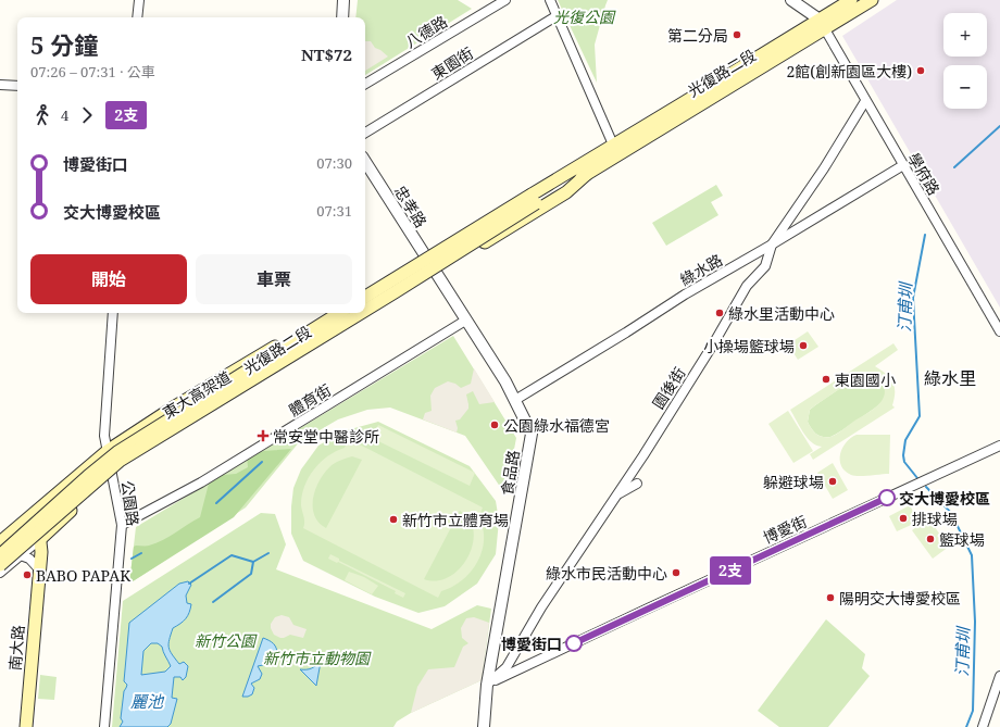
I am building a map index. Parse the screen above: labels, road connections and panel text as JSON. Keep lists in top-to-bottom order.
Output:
{
  "streets": {
    "main road": ["光復路二段", "東大高架道", "南大路"],
    "street": [
      "八德路",
      "東園街",
      "學府路",
      "忠孝路",
      "綠水路",
      "園後街",
      "體育街",
      "食品路",
      "公園路",
      "博愛街"
    ]
  },
  "crossings": [
    ["光復路二段", "學府路"],
    ["光復路二段", "忠孝路"],
    ["光復路二段", "東大高架道"],
    ["光復路二段", "食品路"],
    ["光復路二段", "公園路"],
    ["光復路二段", "南大路"],
    ["學府路", "綠水路"],
    ["學府路", "園後街"],
    ["忠孝路", "食品路"],
    ["綠水路", "園後街"],
    ["綠水路", "食品路"],
    ["園後街", "食品路"],
    ["園後街", "博愛街"],
    ["體育街", "食品路"],
    ["體育街", "公園路"],
    ["食品路", "博愛街"]
  ],
  "districts": ["綠水里"],
  "water": ["汀甫圳", "麗池"],
  "parks": ["光復公園", "新竹公園", "新竹市立動物園"],
  "places": {
    "other": [
      "第二分局",
      "2館(創新園區大樓)",
      "綠水里活動中心",
      "小操場籃球場",
      "東園國小",
      "公園綠水福德宮",
      "躲避球場",
      "交大博愛校區",
      "排球場",
      "新竹市立體育場",
      "籃球場",
      "綠水市民活動中心",
      "BABO PAPAK",
      "陽明交大博愛校區",
      "博愛街口"
    ],
    "health": ["常安堂中醫診所"]
  },
  "lines": ["bus line 2支"],
  "page": {
    "on_map": "2支",
    "map_buttons": ["+", "−"],
    "heading": ["5 分鐘", "07:26 – 07:31 · 公車", "NT$72"],
    "legs": ["4", "2支"],
    "list": [
      {
        "name": "博愛街口",
        "value": "07:30"
      },
      {
        "name": "交大博愛校區",
        "value": "07:31"
      }
    ],
    "buttons": ["開始", "車票"]
  }
}
